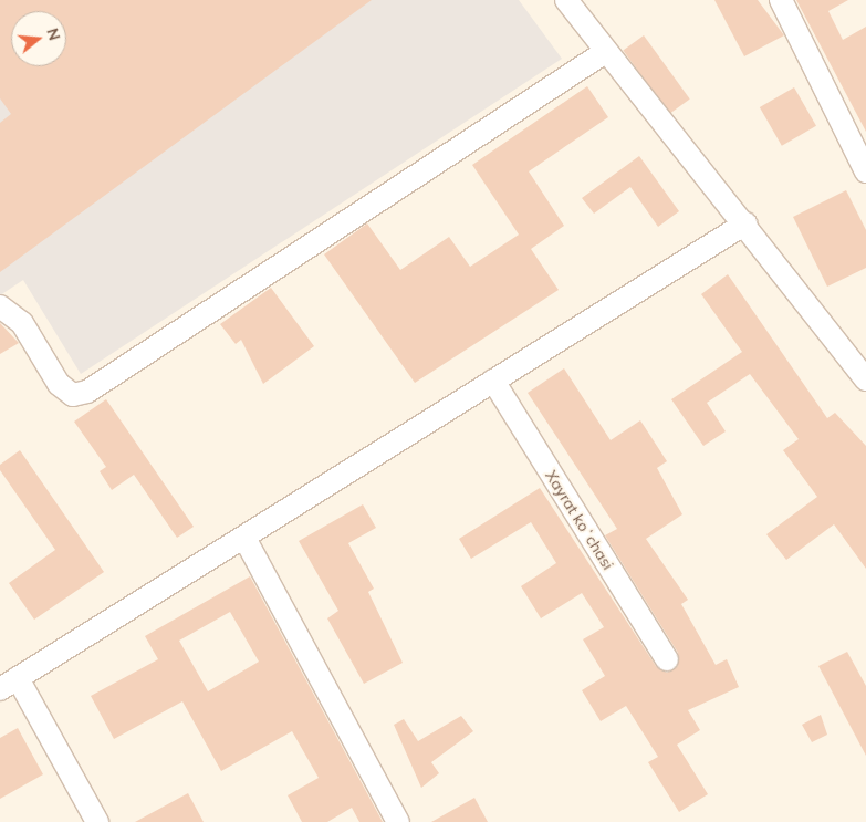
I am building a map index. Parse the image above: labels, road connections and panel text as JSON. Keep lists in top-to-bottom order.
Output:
{
  "streets": {
    "street": ["Xayrat koʻchasi"]
  },
  "north": "right"
}
